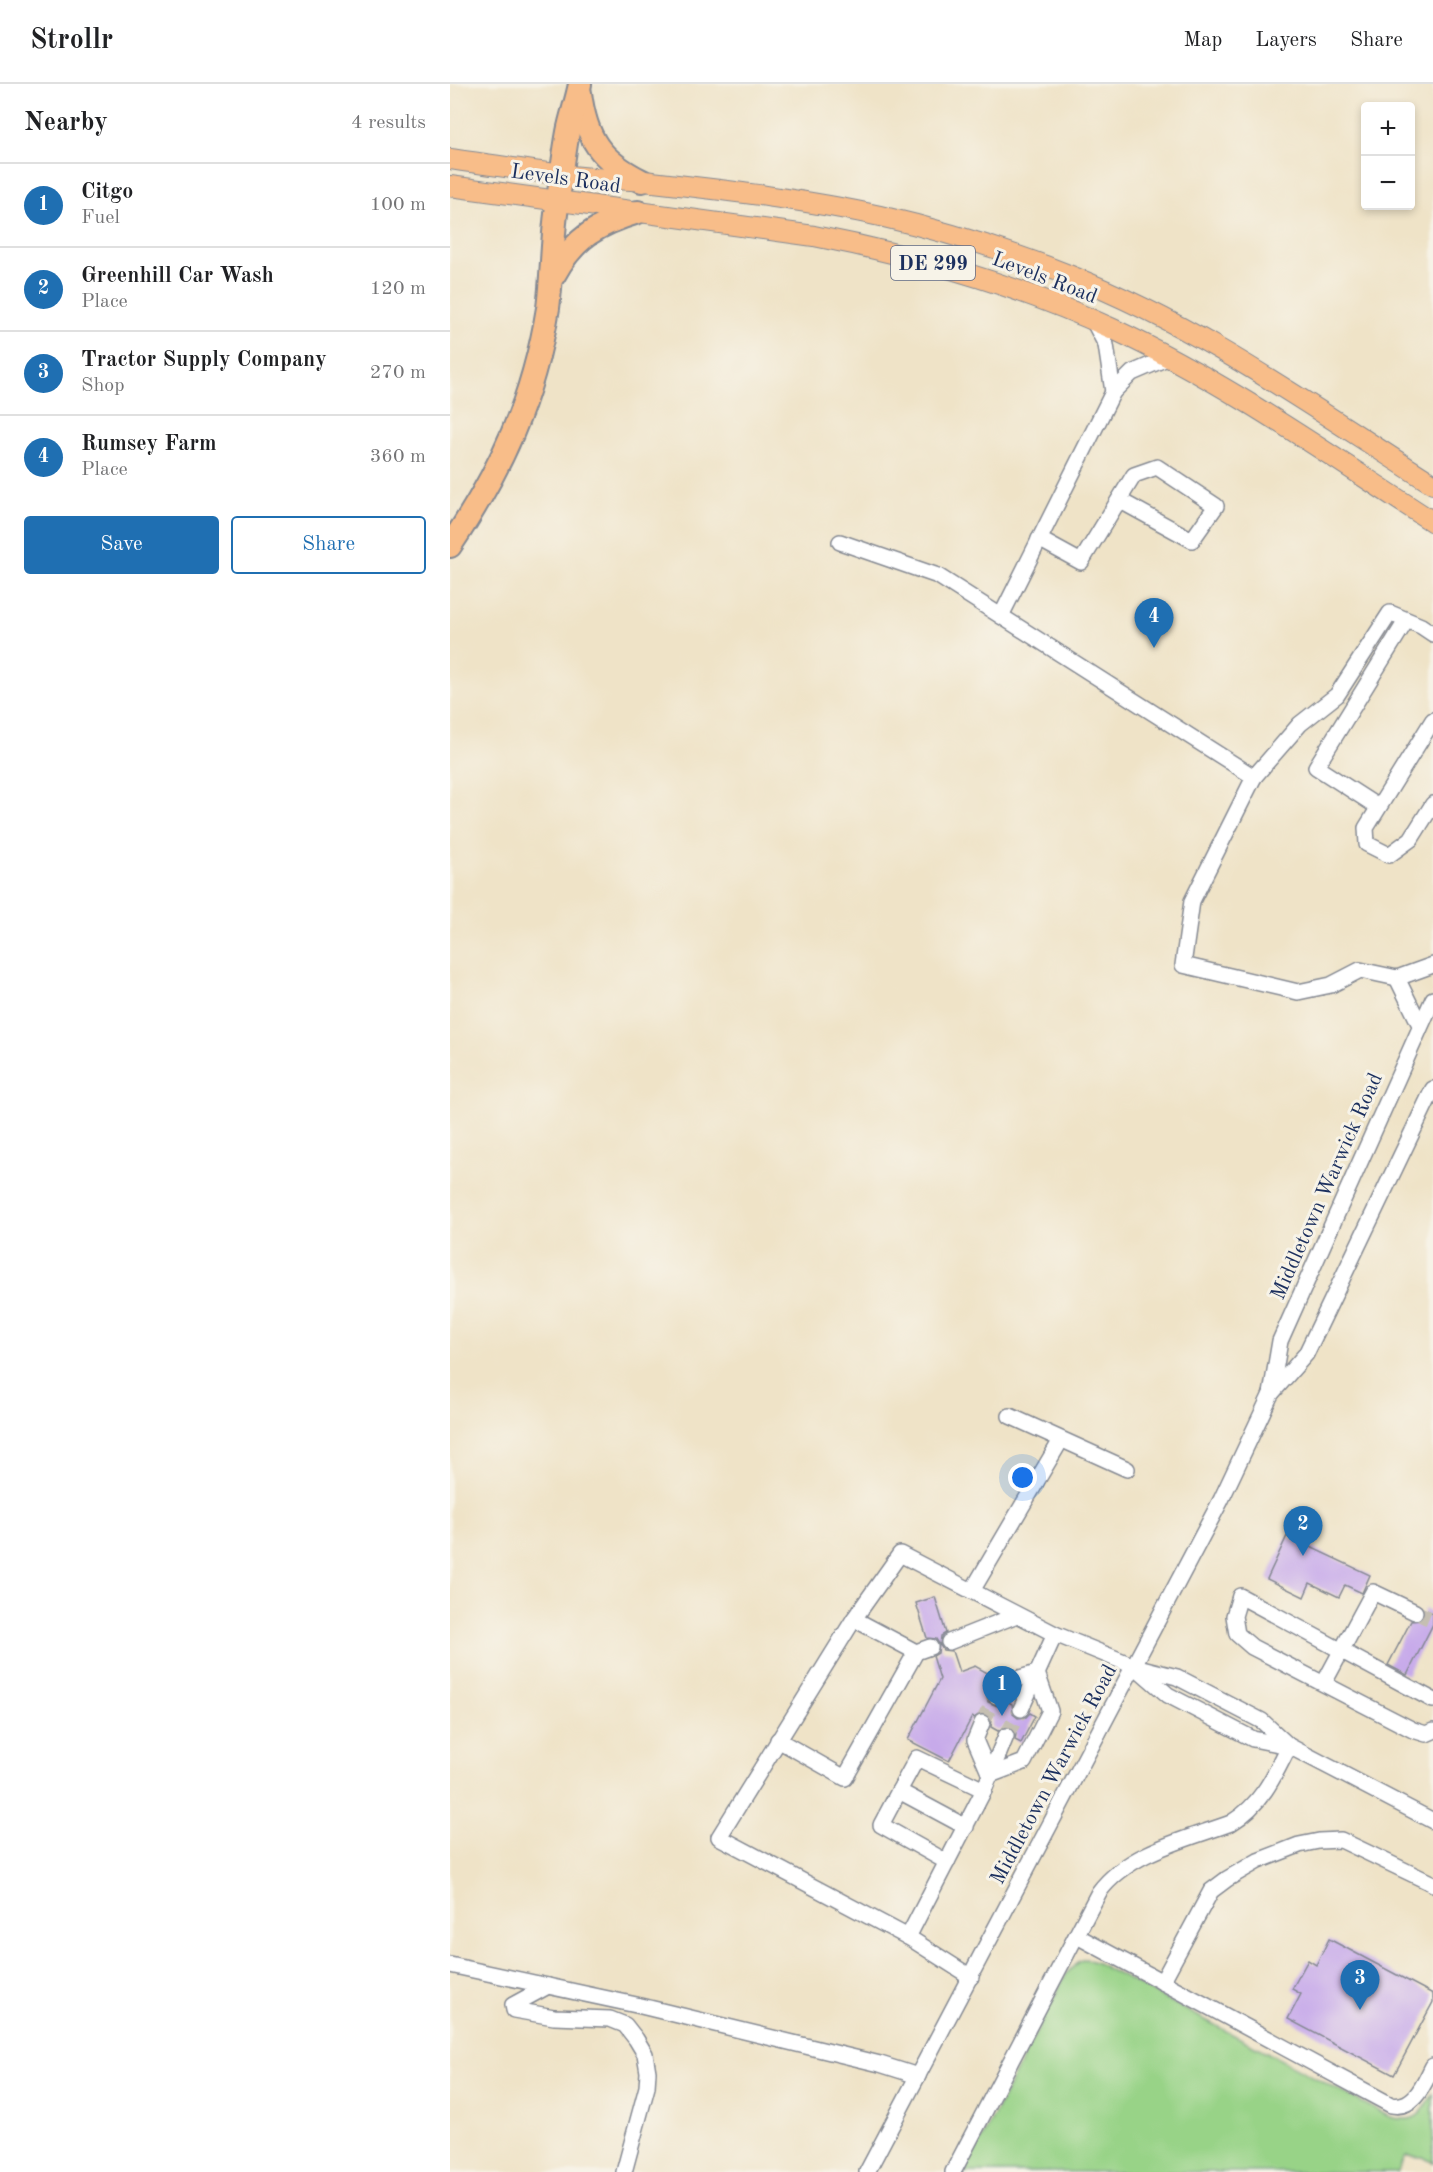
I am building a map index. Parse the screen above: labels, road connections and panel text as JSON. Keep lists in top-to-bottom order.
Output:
{
  "streets": {
    "main road": ["Levels Road", "DE 299"],
    "street": ["Middletown Warwick Road"]
  },
  "page": {
    "header": "Strollr",
    "nav": ["Map", "Layers", "Share"],
    "heading": ["Nearby", "4 results"],
    "map_buttons": ["+", "−"],
    "list": [
      {
        "mark": "1",
        "name": "Citgo",
        "note": "Fuel",
        "value": "100 m"
      },
      {
        "mark": "2",
        "name": "Greenhill Car Wash",
        "note": "Place",
        "value": "120 m"
      },
      {
        "mark": "3",
        "name": "Tractor Supply Company",
        "note": "Shop",
        "value": "270 m"
      },
      {
        "mark": "4",
        "name": "Rumsey Farm",
        "note": "Place",
        "value": "360 m"
      }
    ],
    "buttons": ["Save", "Share"],
    "pins": [
      "4",
      "2",
      "1",
      "3"
    ]
  }
}
